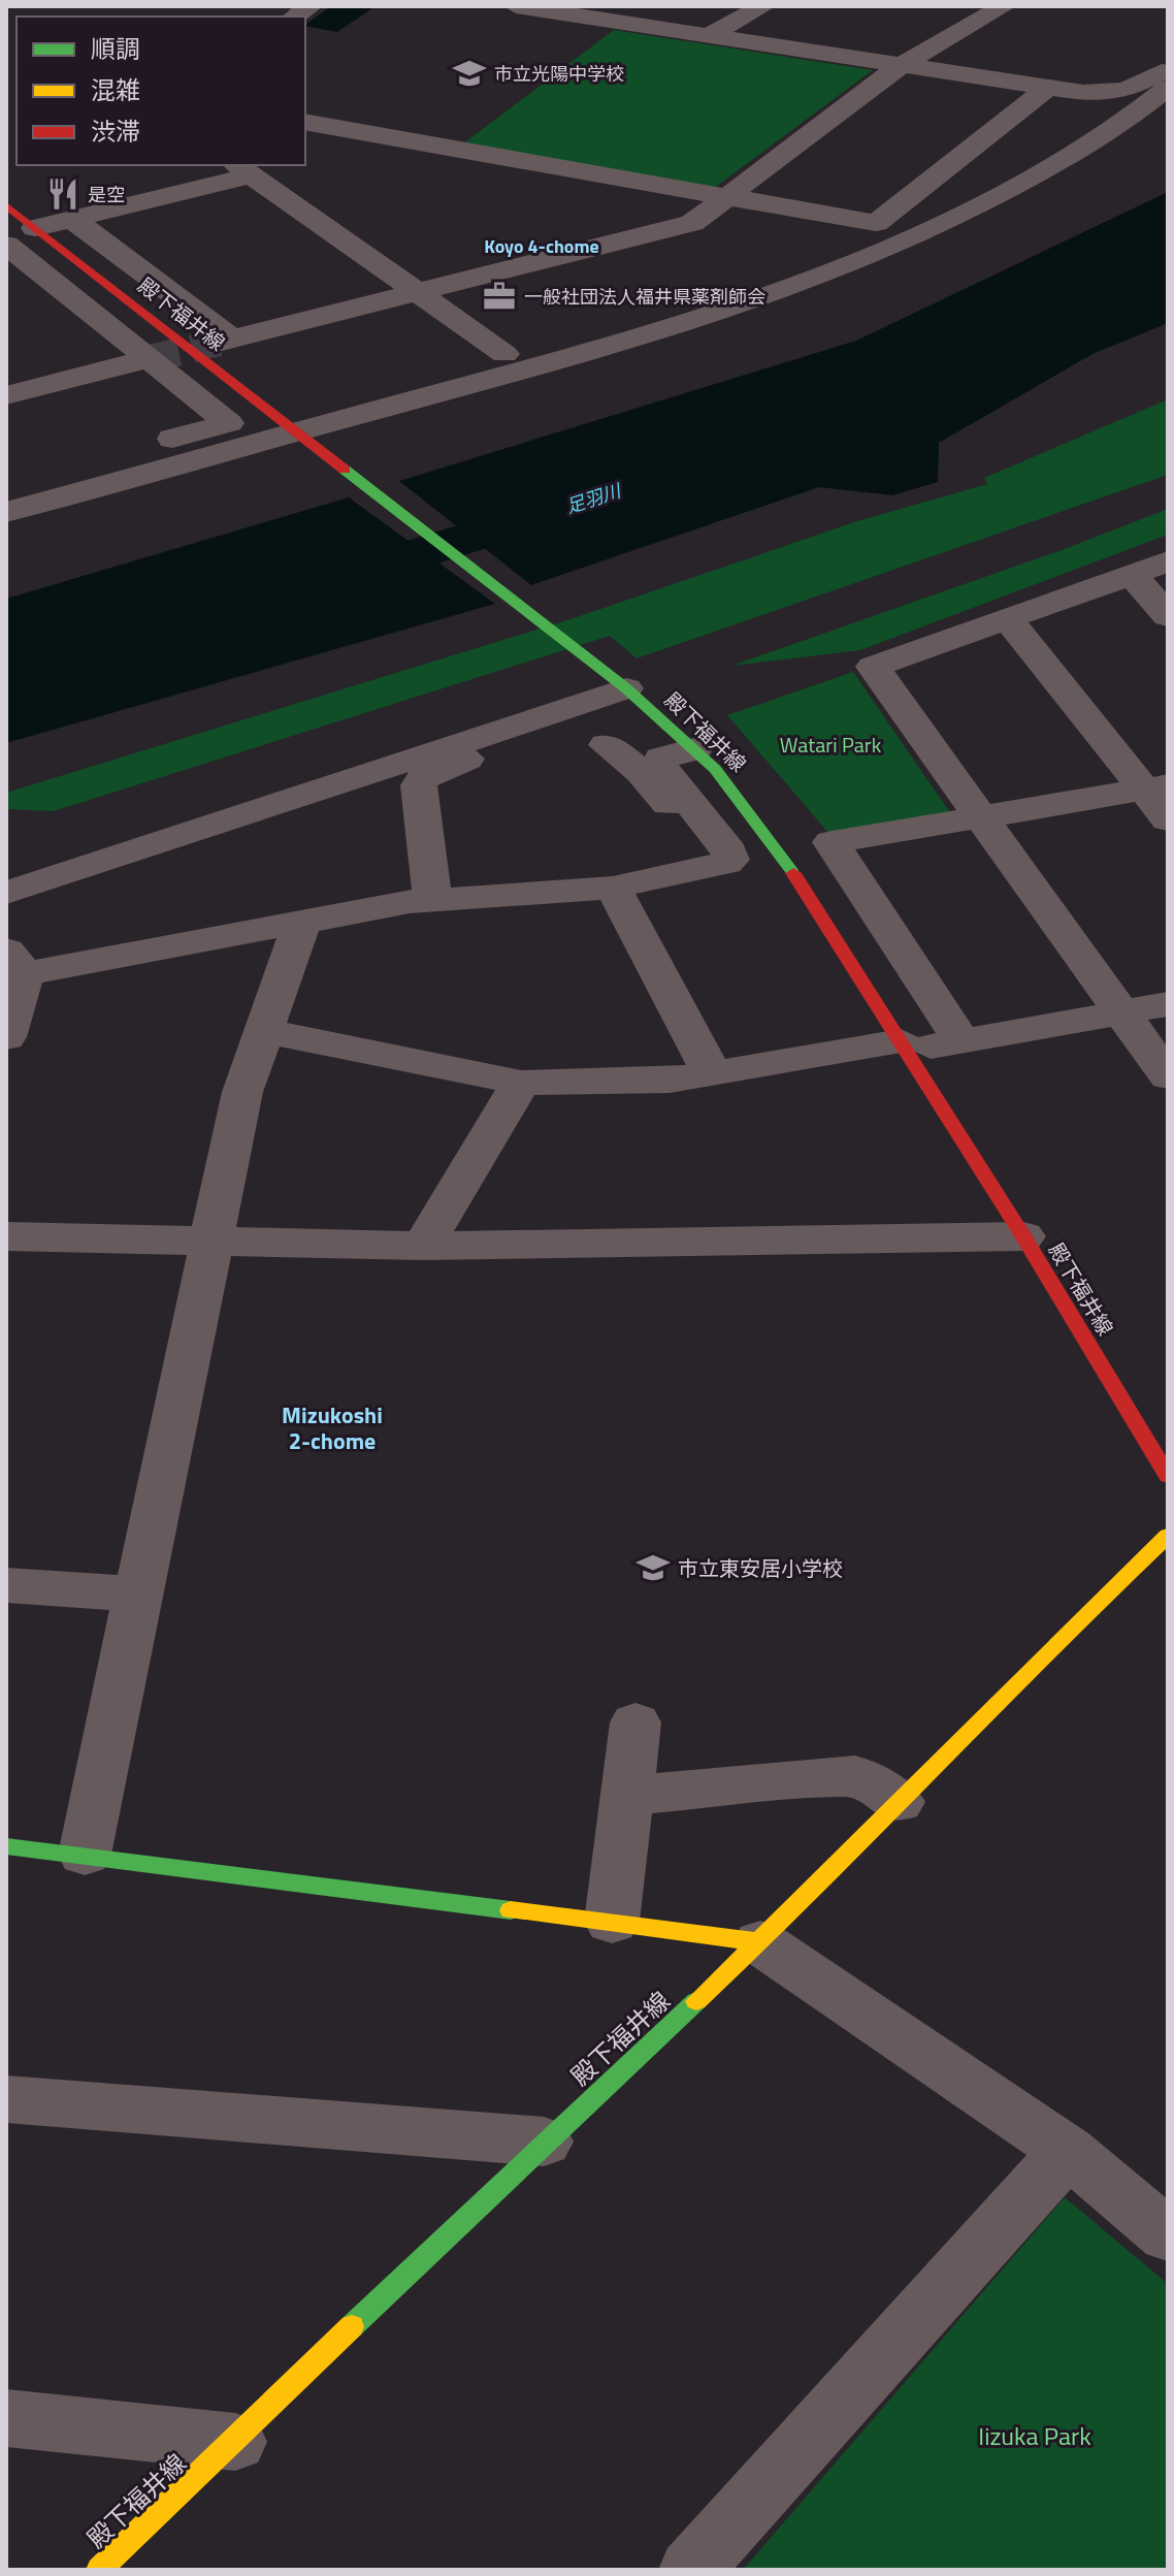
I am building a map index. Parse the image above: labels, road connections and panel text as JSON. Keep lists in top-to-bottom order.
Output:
{
  "streets": {
    "main road": ["殿下福井線"]
  },
  "districts": ["Koyo 4-chome", "Mizukoshi 2-chome"],
  "water": ["足羽川"],
  "parks": ["Watari Park", "Iizuka Park"],
  "places": {
    "school or university": ["市立光陽中学校", "市立東安居小学校"],
    "restaurant": ["是空"],
    "office": ["一般社団法人福井県薬剤師会"]
  },
  "legend": ["順調", "混雑", "渋滞"]
}
